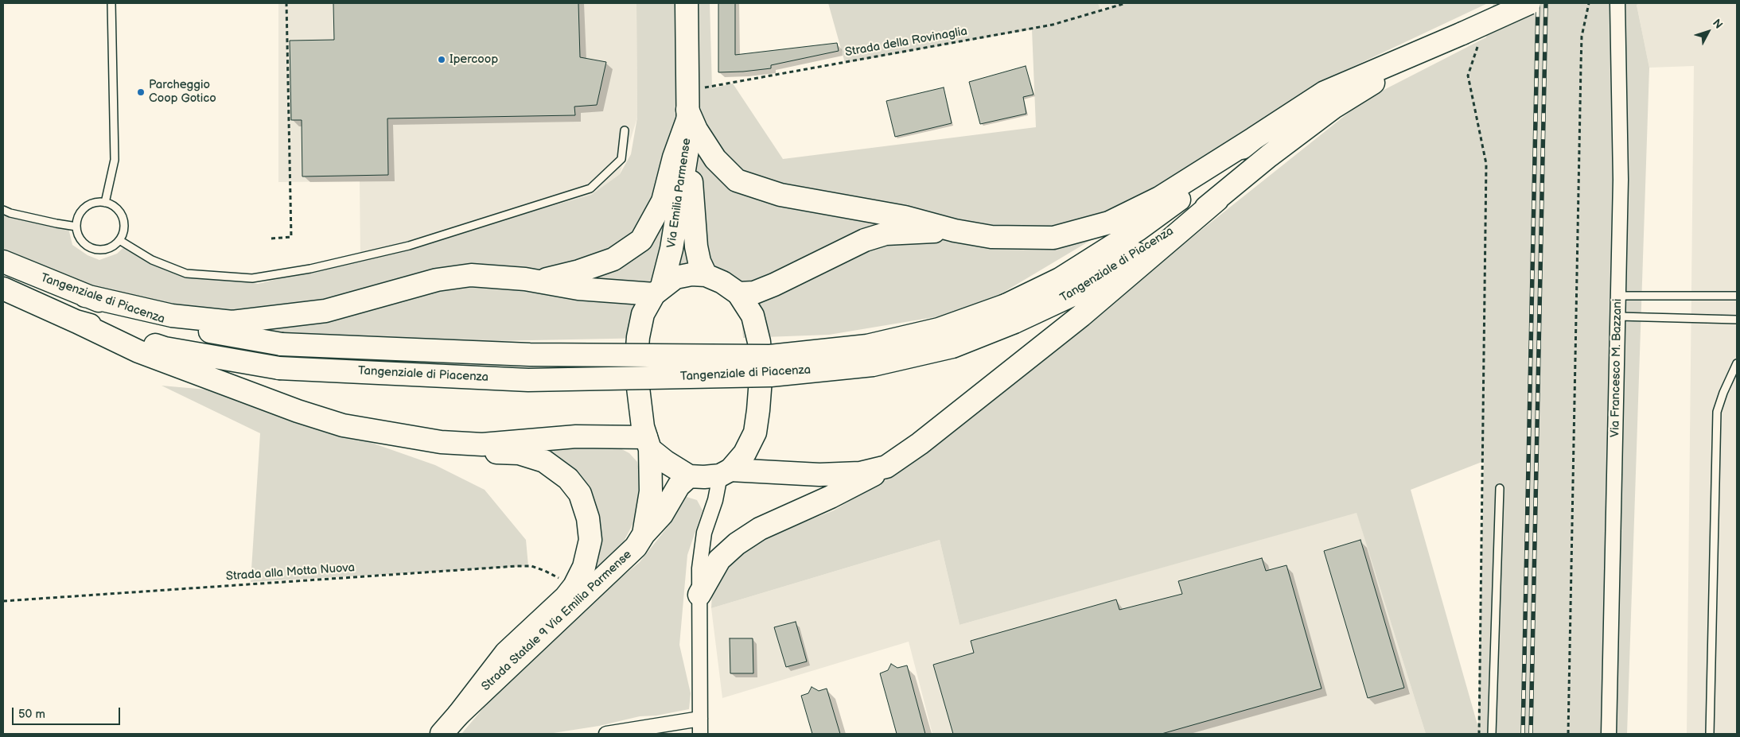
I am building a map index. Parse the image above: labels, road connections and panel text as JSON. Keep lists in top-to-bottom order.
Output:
{
  "streets": {
    "main road": ["Via Emilia Parmense", "Tangenziale di Piacenza", "Strada Statale 9 Via Emilia Parmense"],
    "street": ["Via Francesco M. Bazzani"],
    "path": ["Strada della Rovinaglia", "Strada alla Motta Nuova"]
  },
  "crossings": [
    ["Strada della Rovinaglia", "Via Emilia Parmense"],
    ["Via Emilia Parmense", "Strada Statale 9 Via Emilia Parmense"]
  ],
  "places": ["Ipercoop", "Parcheggio Coop Gotico"],
  "scale_bar": "50 m",
  "north": "top right"
}
